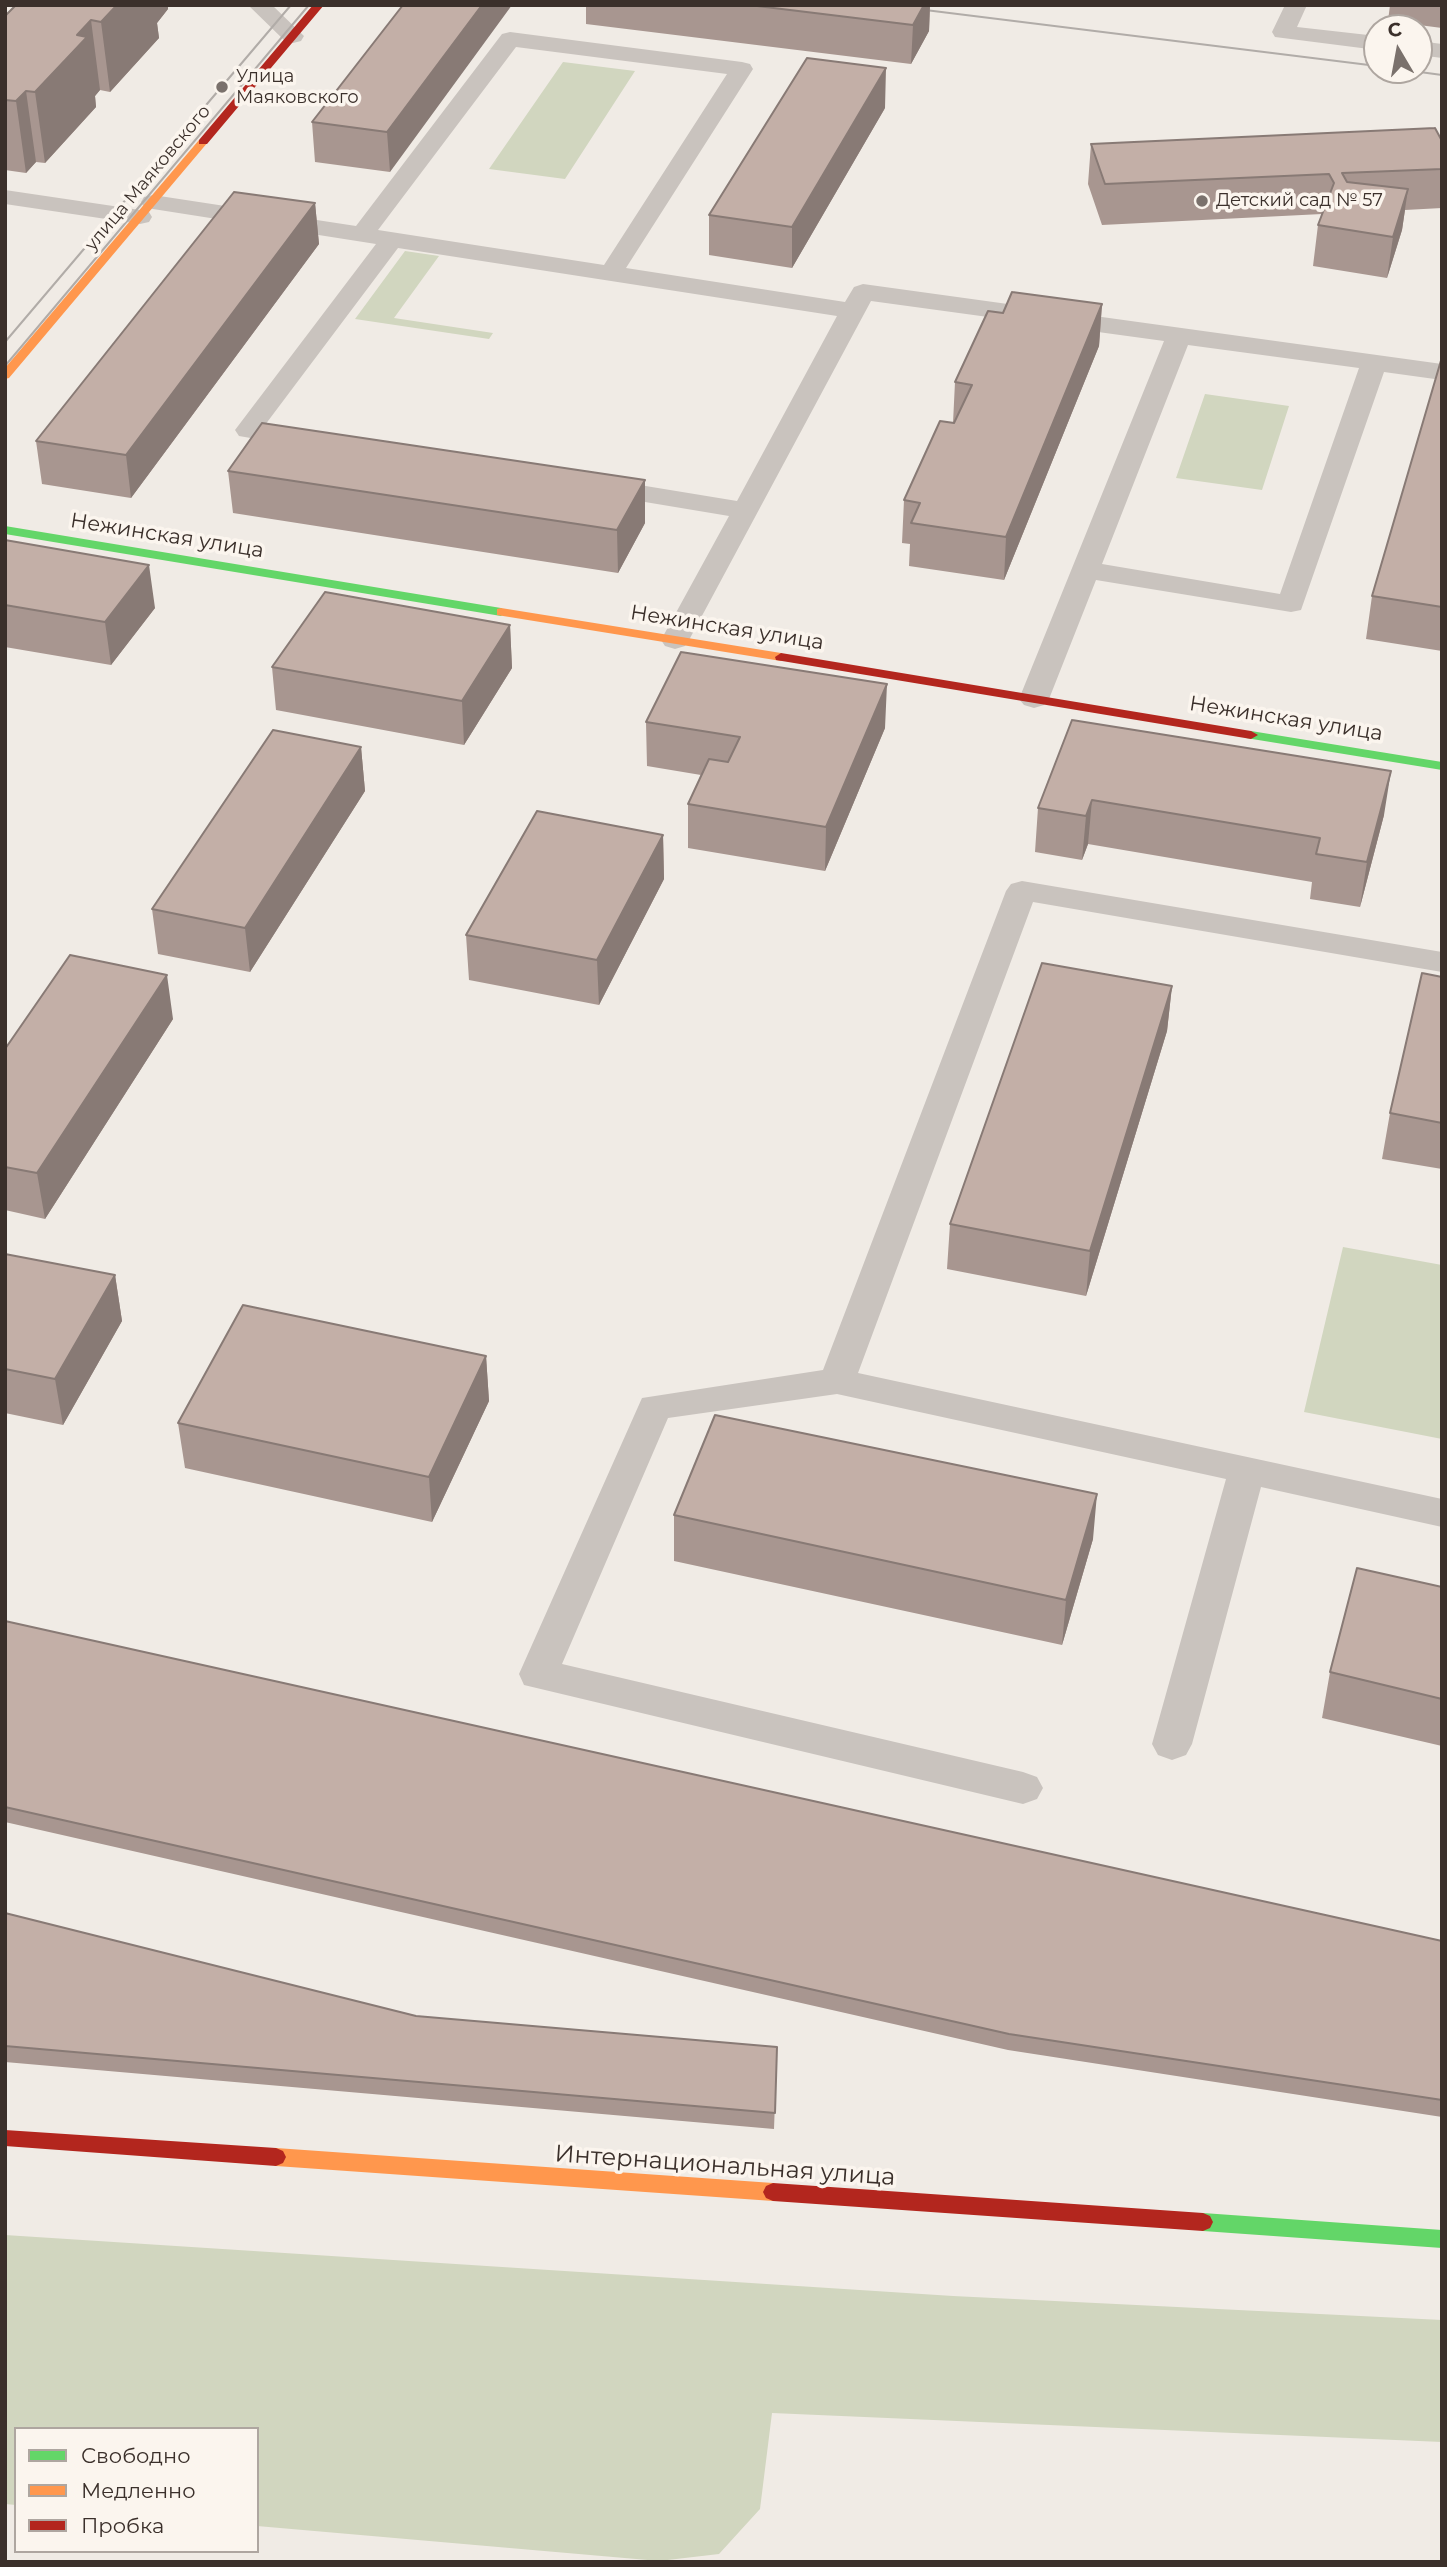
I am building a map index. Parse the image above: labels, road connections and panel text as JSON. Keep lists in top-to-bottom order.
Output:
{
  "streets": {
    "street": ["улица Маяковского", "Нежинская улица", "Интернациональная улица"]
  },
  "places": ["Улица Маяковского", "Детский сад № 57"],
  "legend": ["Свободно", "Медленно", "Пробка"],
  "north": "top"
}
